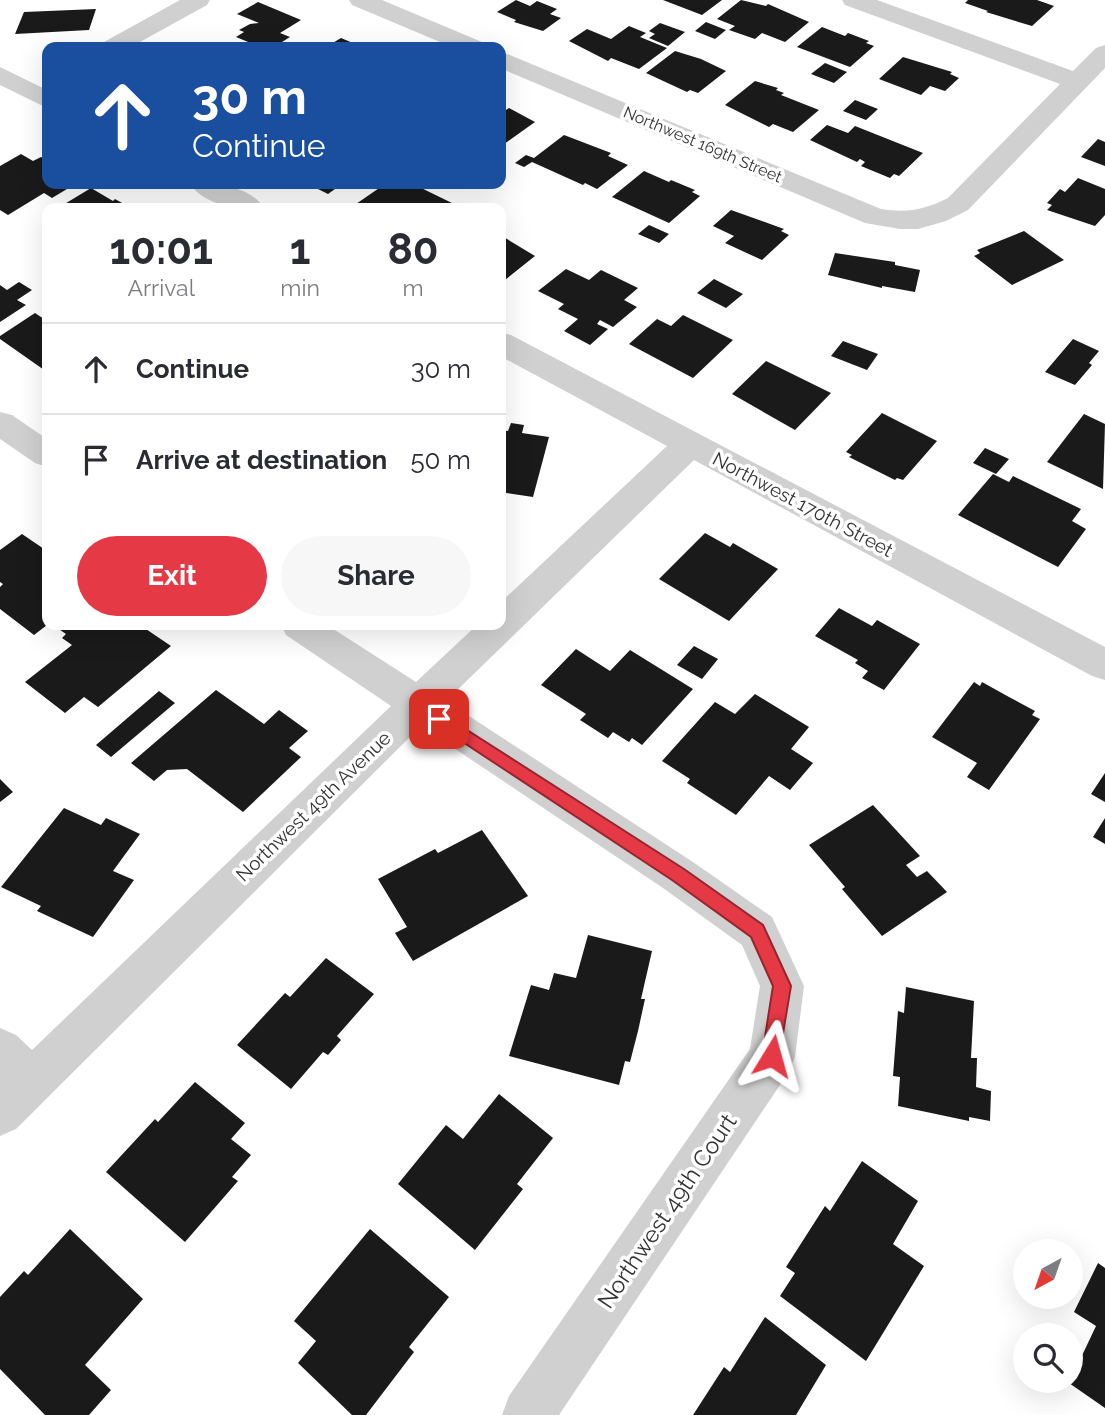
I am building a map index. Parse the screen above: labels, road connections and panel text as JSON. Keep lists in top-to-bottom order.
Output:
{
  "streets": {
    "street": [
      "Northwest 169th Street",
      "Northwest 170th Street",
      "Northwest 49th Avenue",
      "Northwest 49th Court"
    ]
  },
  "crossings": [
    ["Northwest 170th Street", "Northwest 49th Avenue"],
    ["Northwest 49th Avenue", "Northwest 49th Court"]
  ],
  "north": "bottom left",
  "page": {
    "turn": ["30 m", "Continue"],
    "eta": [
      "10:01",
      "Arrival",
      "1",
      "min",
      "80",
      "m"
    ],
    "list": [
      {
        "name": "Continue",
        "value": "30 m"
      },
      {
        "name": "Arrive at destination",
        "value": "50 m"
      }
    ],
    "buttons": ["Exit", "Share"]
  }
}
